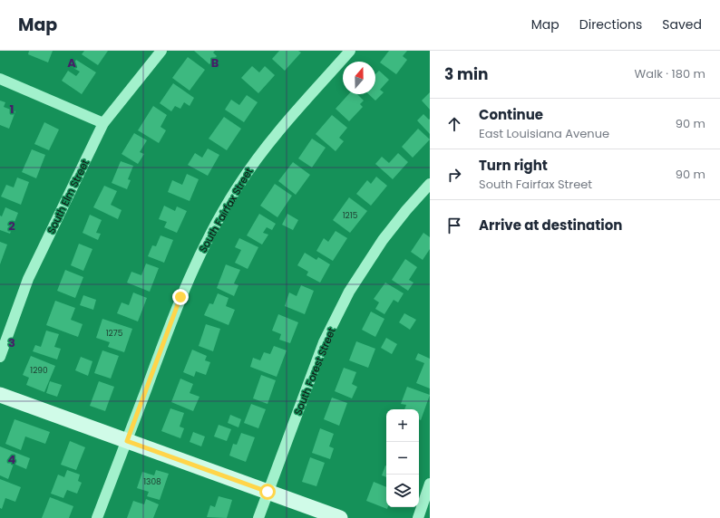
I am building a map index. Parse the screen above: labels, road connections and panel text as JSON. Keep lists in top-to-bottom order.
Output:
{
  "streets": {
    "street": ["South Elm Street", "South Fairfax Street", "South Forest Street"]
  },
  "house_numbers": [
    "1215",
    "1275",
    "1290",
    "1308"
  ],
  "north": "top",
  "page": {
    "header": "Map",
    "nav": ["Map", "Directions", "Saved"],
    "heading": ["3 min", "Walk · 180 m"],
    "list": [
      ["Continue", "East Louisiana Avenue", "90 m"],
      ["Turn right", "South Fairfax Street", "90 m"],
      "Arrive at destination"
    ],
    "map_buttons": ["+", "−"]
  },
  "grid": {
    "columns": ["A", "B"],
    "rows": [
      "1",
      "2",
      "3",
      "4"
    ]
  }
}
